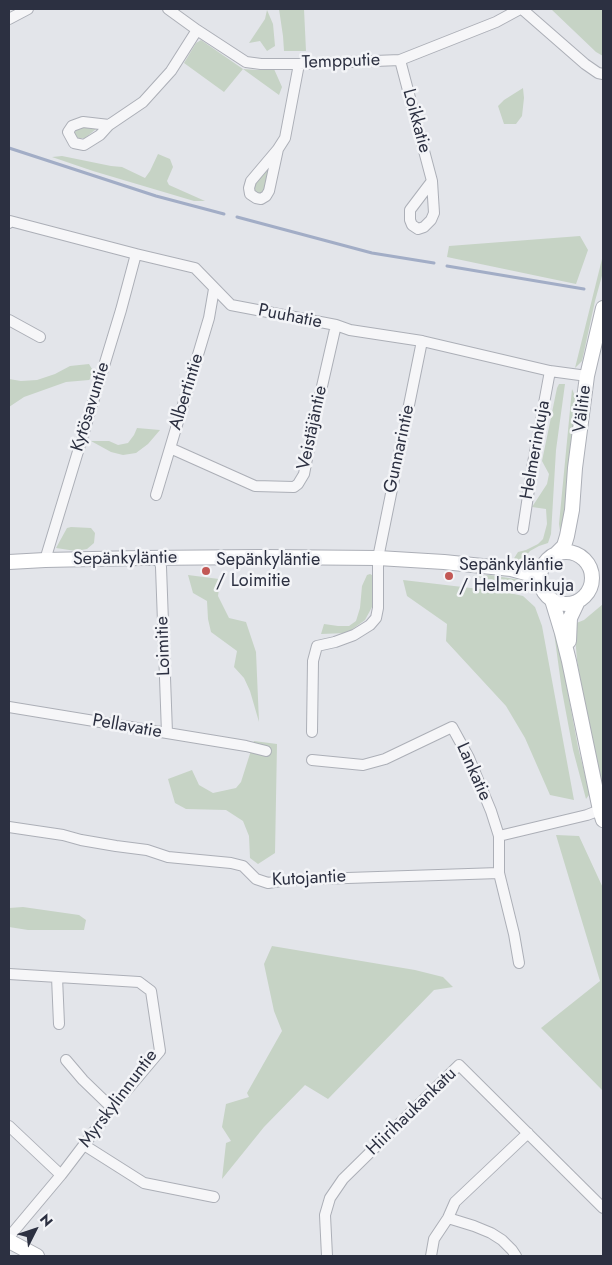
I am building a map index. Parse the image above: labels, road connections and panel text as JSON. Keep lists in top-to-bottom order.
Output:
{
  "streets": {
    "main road": ["Välitie", "Sepänkyläntie"],
    "street": [
      "Tempputie",
      "Loikkatie",
      "Puuhatie",
      "Albertintie",
      "Kytösavuntie",
      "Veistäjäntie",
      "Gunnarintie",
      "Helmerinkuja",
      "Loimitie",
      "Pellavatie",
      "Lankatie",
      "Kutojantie",
      "Myrskylinnuntie",
      "Hiirihaukankatu"
    ]
  },
  "crossings": [
    ["Tempputie", "Loikkatie"],
    ["Puuhatie", "Albertintie"],
    ["Puuhatie", "Kytösavuntie"],
    ["Puuhatie", "Välitie"],
    ["Puuhatie", "Veistäjäntie"],
    ["Puuhatie", "Gunnarintie"],
    ["Puuhatie", "Helmerinkuja"],
    ["Albertintie", "Veistäjäntie"],
    ["Kytösavuntie", "Sepänkyläntie"],
    ["Välitie", "Sepänkyläntie"],
    ["Gunnarintie", "Sepänkyläntie"],
    ["Sepänkyläntie", "Loimitie"],
    ["Loimitie", "Pellavatie"],
    ["Lankatie", "Kutojantie"]
  ],
  "places": ["Sepänkyläntie / Loimitie", "Sepänkyläntie / Helmerinkuja"],
  "north": "top right"
}
